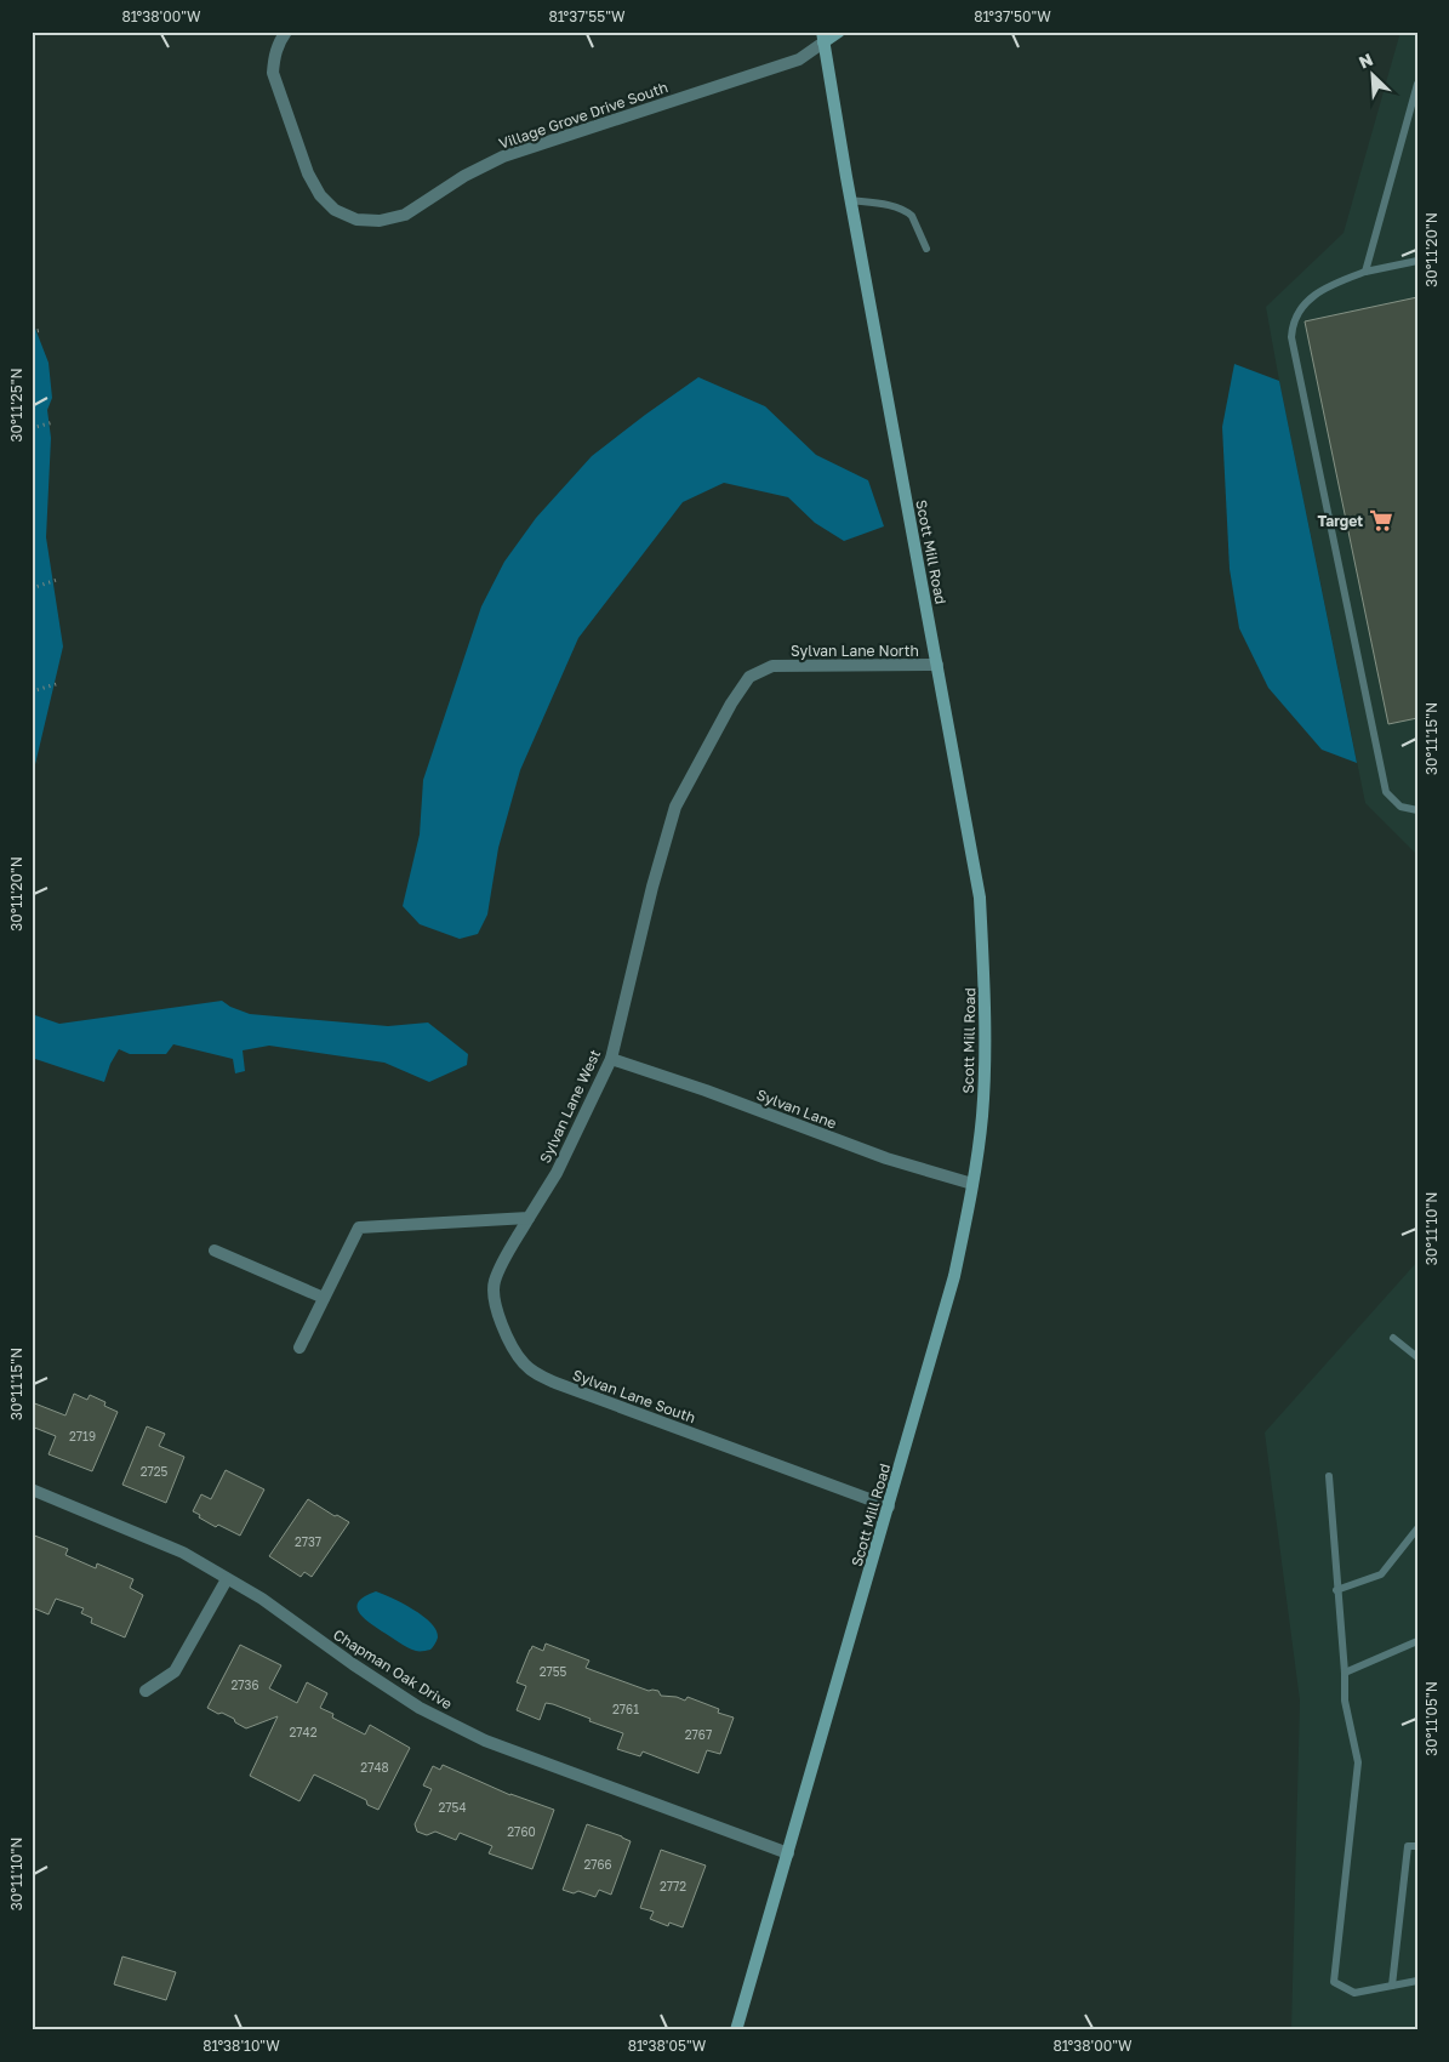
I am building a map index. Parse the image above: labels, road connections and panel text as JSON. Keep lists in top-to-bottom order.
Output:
{
  "streets": {
    "street": [
      "Village Grove Drive South",
      "Scott Mill Road",
      "Sylvan Lane North",
      "Sylvan Lane West",
      "Sylvan Lane",
      "Sylvan Lane South",
      "Chapman Oak Drive"
    ]
  },
  "crossings": [
    ["Village Grove Drive South", "Scott Mill Road"],
    ["Scott Mill Road", "Sylvan Lane North"],
    ["Scott Mill Road", "Sylvan Lane"],
    ["Scott Mill Road", "Sylvan Lane South"],
    ["Scott Mill Road", "Chapman Oak Drive"],
    ["Sylvan Lane North", "Sylvan Lane West"],
    ["Sylvan Lane West", "Sylvan Lane"],
    ["Sylvan Lane West", "Sylvan Lane South"]
  ],
  "places": {
    "supermarket": ["Target"]
  },
  "house_numbers": [
    "2719",
    "2725",
    "2737",
    "2755",
    "2736",
    "2761",
    "2742",
    "2767",
    "2748",
    "2754",
    "2760",
    "2766",
    "2772"
  ],
  "north": "top left",
  "coordinates": [
    "81°38'00\"W",
    "81°37'55\"W",
    "81°37'50\"W",
    "30°11'20\"N",
    "30°11'25\"N",
    "30°11'15\"N",
    "30°11'10\"N",
    "30°11'05\"N",
    "81°38'10\"W",
    "81°38'05\"W"
  ]
}
